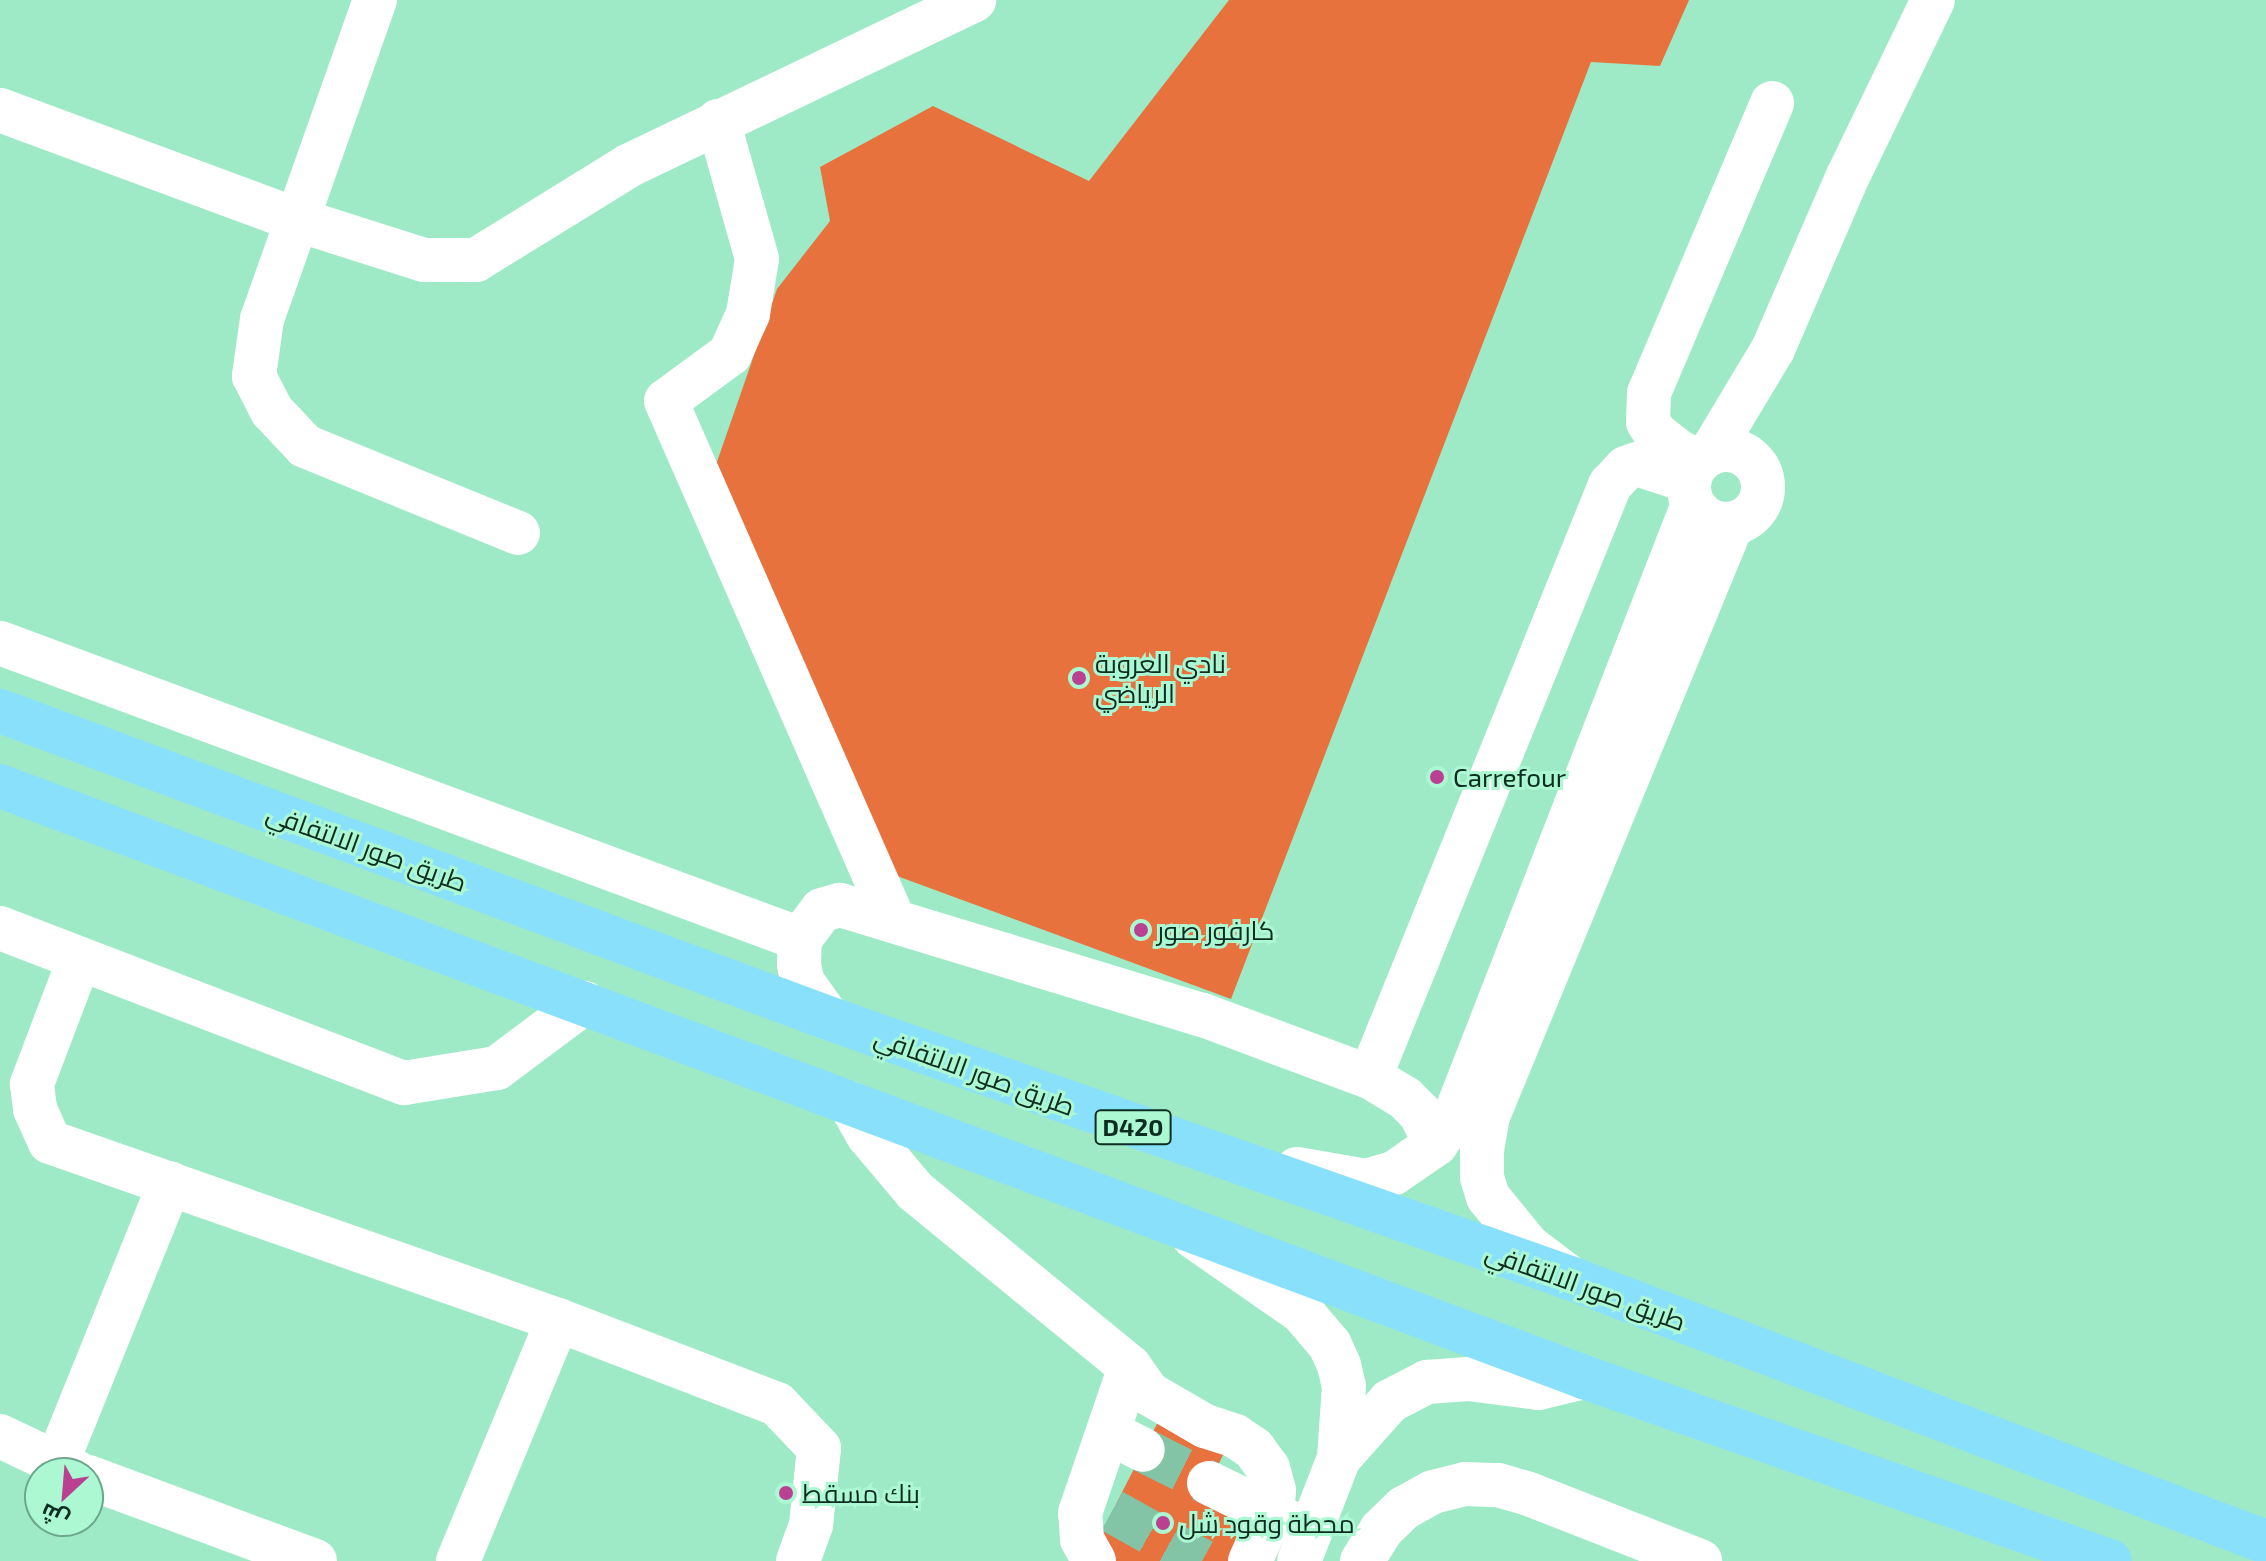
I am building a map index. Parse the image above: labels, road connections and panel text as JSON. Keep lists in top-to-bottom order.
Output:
{
  "streets": {
    "main road": ["طريق صور الالتفافي", "D420"]
  },
  "places": [
    "نادي العروبة الرياضي",
    "Carrefour",
    "كارفور صور",
    "بنك مسقط",
    "محطة وقود شل"
  ],
  "north": "bottom left"
}
